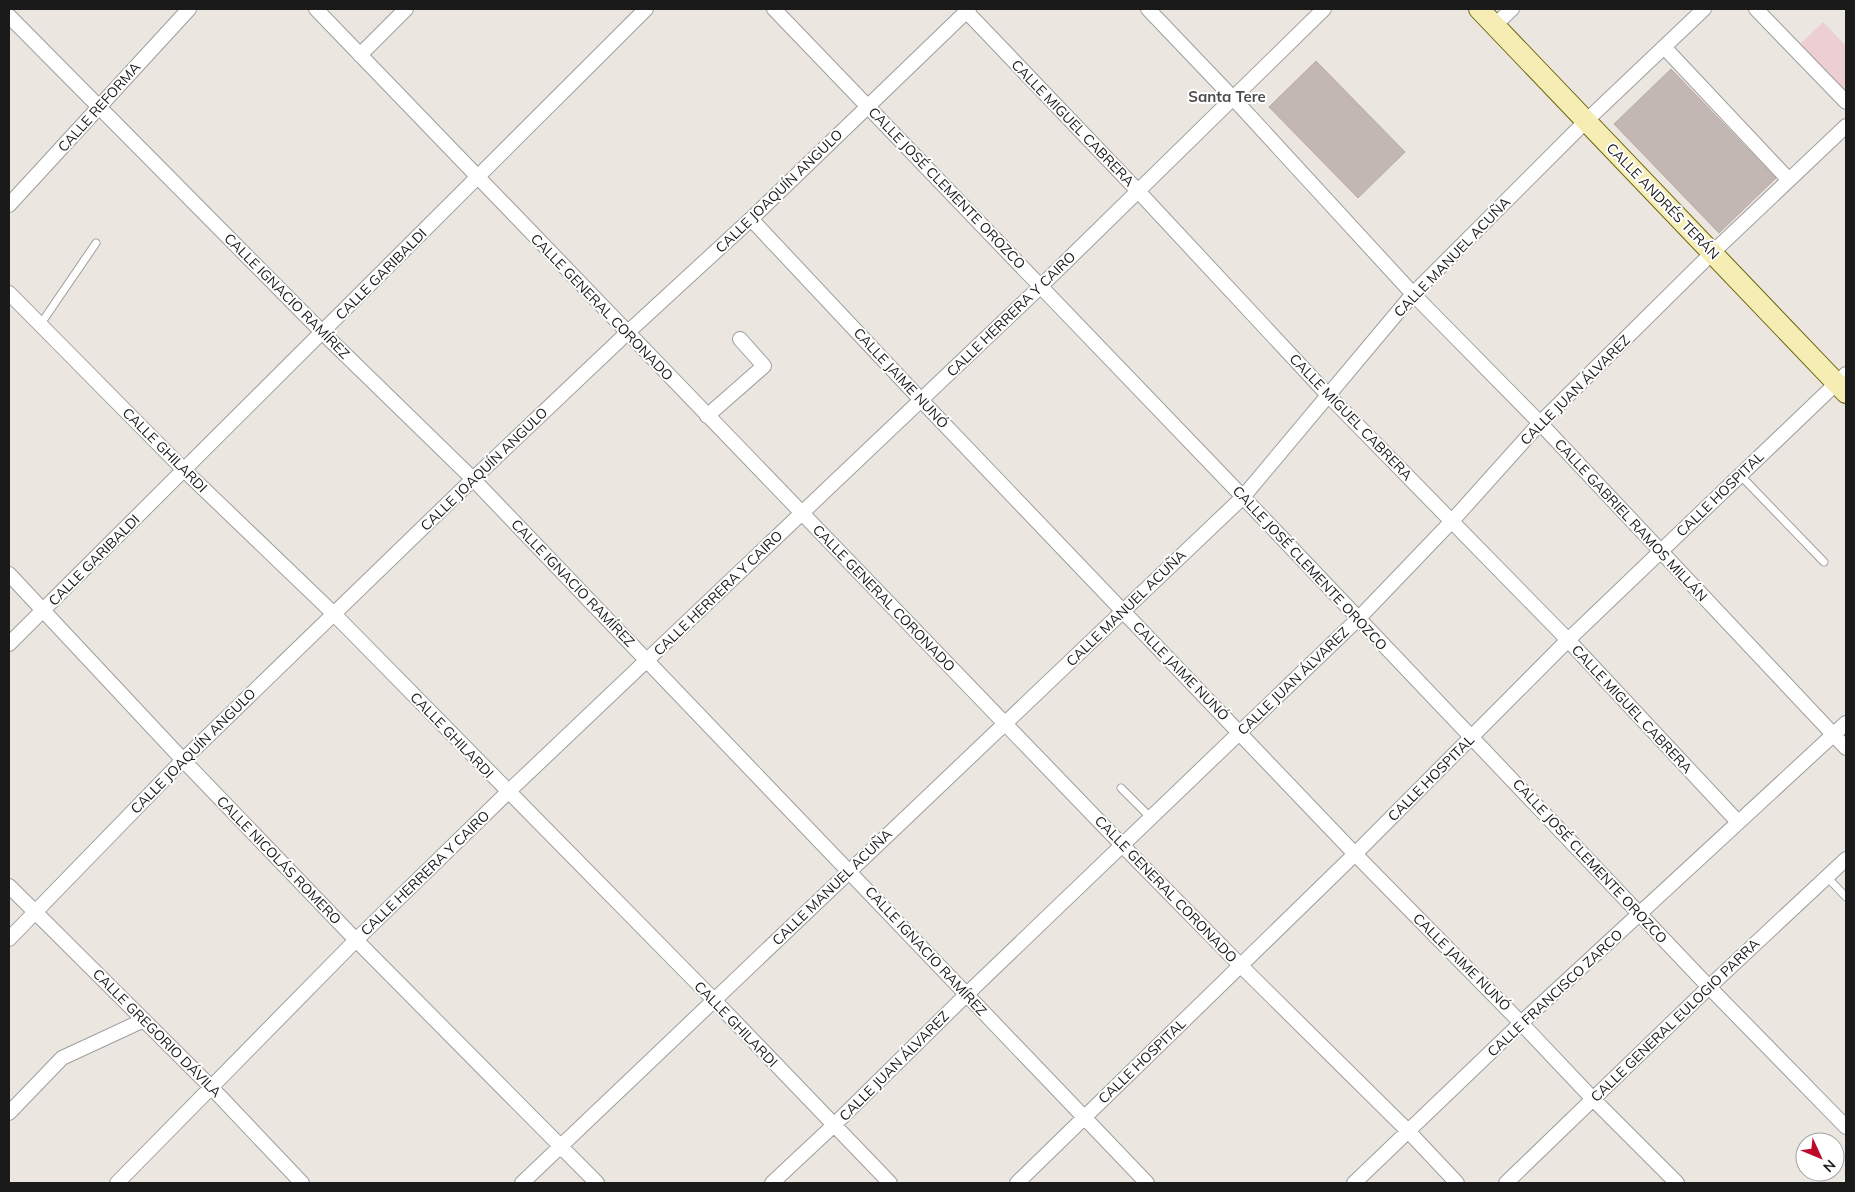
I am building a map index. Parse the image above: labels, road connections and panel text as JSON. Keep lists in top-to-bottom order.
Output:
{
  "streets": {
    "street": [
      "CALLE REFORMA",
      "CALLE MIGUEL CABRERA",
      "CALLE JOSÉ CLEMENTE OROZCO",
      "CALLE JOAQUÍN ANGULO",
      "CALLE ANDRÉS TERÁN",
      "CALLE MANUEL ACUÑA",
      "CALLE GARIBALDI",
      "CALLE IGNACIO RAMÍREZ",
      "CALLE GENERAL CORONADO",
      "CALLE HERRERA Y CAIRO",
      "CALLE JAIME NUNÓ",
      "CALLE JUAN ÁLVAREZ",
      "CALLE GHILARDI",
      "CALLE HOSPITAL",
      "CALLE GABRIEL RAMOS MILLÁN",
      "CALLE NICOLÁS ROMERO",
      "CALLE FRANCISCO ZARCO",
      "CALLE GENERAL EULOGIO PARRA",
      "CALLE GREGORIO DÁVILA"
    ]
  },
  "crossings": [
    ["CALLE REFORMA", "CALLE IGNACIO RAMÍREZ"],
    ["CALLE MIGUEL CABRERA", "CALLE JOAQUÍN ANGULO"],
    ["CALLE MIGUEL CABRERA", "CALLE MANUEL ACUÑA"],
    ["CALLE MIGUEL CABRERA", "CALLE HERRERA Y CAIRO"],
    ["CALLE MIGUEL CABRERA", "CALLE JUAN ÁLVAREZ"],
    ["CALLE MIGUEL CABRERA", "CALLE HOSPITAL"],
    ["CALLE MIGUEL CABRERA", "CALLE FRANCISCO ZARCO"],
    ["CALLE JOSÉ CLEMENTE OROZCO", "CALLE JOAQUÍN ANGULO"],
    ["CALLE JOSÉ CLEMENTE OROZCO", "CALLE MANUEL ACUÑA"],
    ["CALLE JOSÉ CLEMENTE OROZCO", "CALLE HERRERA Y CAIRO"],
    ["CALLE JOSÉ CLEMENTE OROZCO", "CALLE JUAN ÁLVAREZ"],
    ["CALLE JOSÉ CLEMENTE OROZCO", "CALLE HOSPITAL"],
    ["CALLE JOSÉ CLEMENTE OROZCO", "CALLE FRANCISCO ZARCO"],
    ["CALLE JOSÉ CLEMENTE OROZCO", "CALLE GENERAL EULOGIO PARRA"],
    ["CALLE JOAQUÍN ANGULO", "CALLE IGNACIO RAMÍREZ"],
    ["CALLE JOAQUÍN ANGULO", "CALLE GENERAL CORONADO"],
    ["CALLE JOAQUÍN ANGULO", "CALLE JAIME NUNÓ"],
    ["CALLE JOAQUÍN ANGULO", "CALLE GHILARDI"],
    ["CALLE JOAQUÍN ANGULO", "CALLE NICOLÁS ROMERO"],
    ["CALLE JOAQUÍN ANGULO", "CALLE GREGORIO DÁVILA"],
    ["CALLE ANDRÉS TERÁN", "CALLE MANUEL ACUÑA"],
    ["CALLE ANDRÉS TERÁN", "CALLE JUAN ÁLVAREZ"],
    ["CALLE ANDRÉS TERÁN", "CALLE HOSPITAL"],
    ["CALLE MANUEL ACUÑA", "CALLE IGNACIO RAMÍREZ"],
    ["CALLE MANUEL ACUÑA", "CALLE GENERAL CORONADO"],
    ["CALLE MANUEL ACUÑA", "CALLE JAIME NUNÓ"],
    ["CALLE MANUEL ACUÑA", "CALLE GHILARDI"],
    ["CALLE MANUEL ACUÑA", "CALLE GABRIEL RAMOS MILLÁN"],
    ["CALLE MANUEL ACUÑA", "CALLE NICOLÁS ROMERO"],
    ["CALLE GARIBALDI", "CALLE IGNACIO RAMÍREZ"],
    ["CALLE GARIBALDI", "CALLE GENERAL CORONADO"],
    ["CALLE GARIBALDI", "CALLE GHILARDI"],
    ["CALLE GARIBALDI", "CALLE NICOLÁS ROMERO"],
    ["CALLE IGNACIO RAMÍREZ", "CALLE HERRERA Y CAIRO"],
    ["CALLE IGNACIO RAMÍREZ", "CALLE JUAN ÁLVAREZ"],
    ["CALLE IGNACIO RAMÍREZ", "CALLE HOSPITAL"],
    ["CALLE GENERAL CORONADO", "CALLE HERRERA Y CAIRO"],
    ["CALLE GENERAL CORONADO", "CALLE JUAN ÁLVAREZ"],
    ["CALLE GENERAL CORONADO", "CALLE HOSPITAL"],
    ["CALLE GENERAL CORONADO", "CALLE FRANCISCO ZARCO"],
    ["CALLE HERRERA Y CAIRO", "CALLE JAIME NUNÓ"],
    ["CALLE HERRERA Y CAIRO", "CALLE GHILARDI"],
    ["CALLE HERRERA Y CAIRO", "CALLE GABRIEL RAMOS MILLÁN"],
    ["CALLE HERRERA Y CAIRO", "CALLE NICOLÁS ROMERO"],
    ["CALLE HERRERA Y CAIRO", "CALLE GREGORIO DÁVILA"],
    ["CALLE JAIME NUNÓ", "CALLE JUAN ÁLVAREZ"],
    ["CALLE JAIME NUNÓ", "CALLE HOSPITAL"],
    ["CALLE JAIME NUNÓ", "CALLE FRANCISCO ZARCO"],
    ["CALLE JAIME NUNÓ", "CALLE GENERAL EULOGIO PARRA"],
    ["CALLE JUAN ÁLVAREZ", "CALLE GHILARDI"],
    ["CALLE JUAN ÁLVAREZ", "CALLE GABRIEL RAMOS MILLÁN"],
    ["CALLE HOSPITAL", "CALLE GABRIEL RAMOS MILLÁN"],
    ["CALLE GABRIEL RAMOS MILLÁN", "CALLE FRANCISCO ZARCO"]
  ],
  "districts": ["Santa Tere"],
  "north": "bottom right"
}
